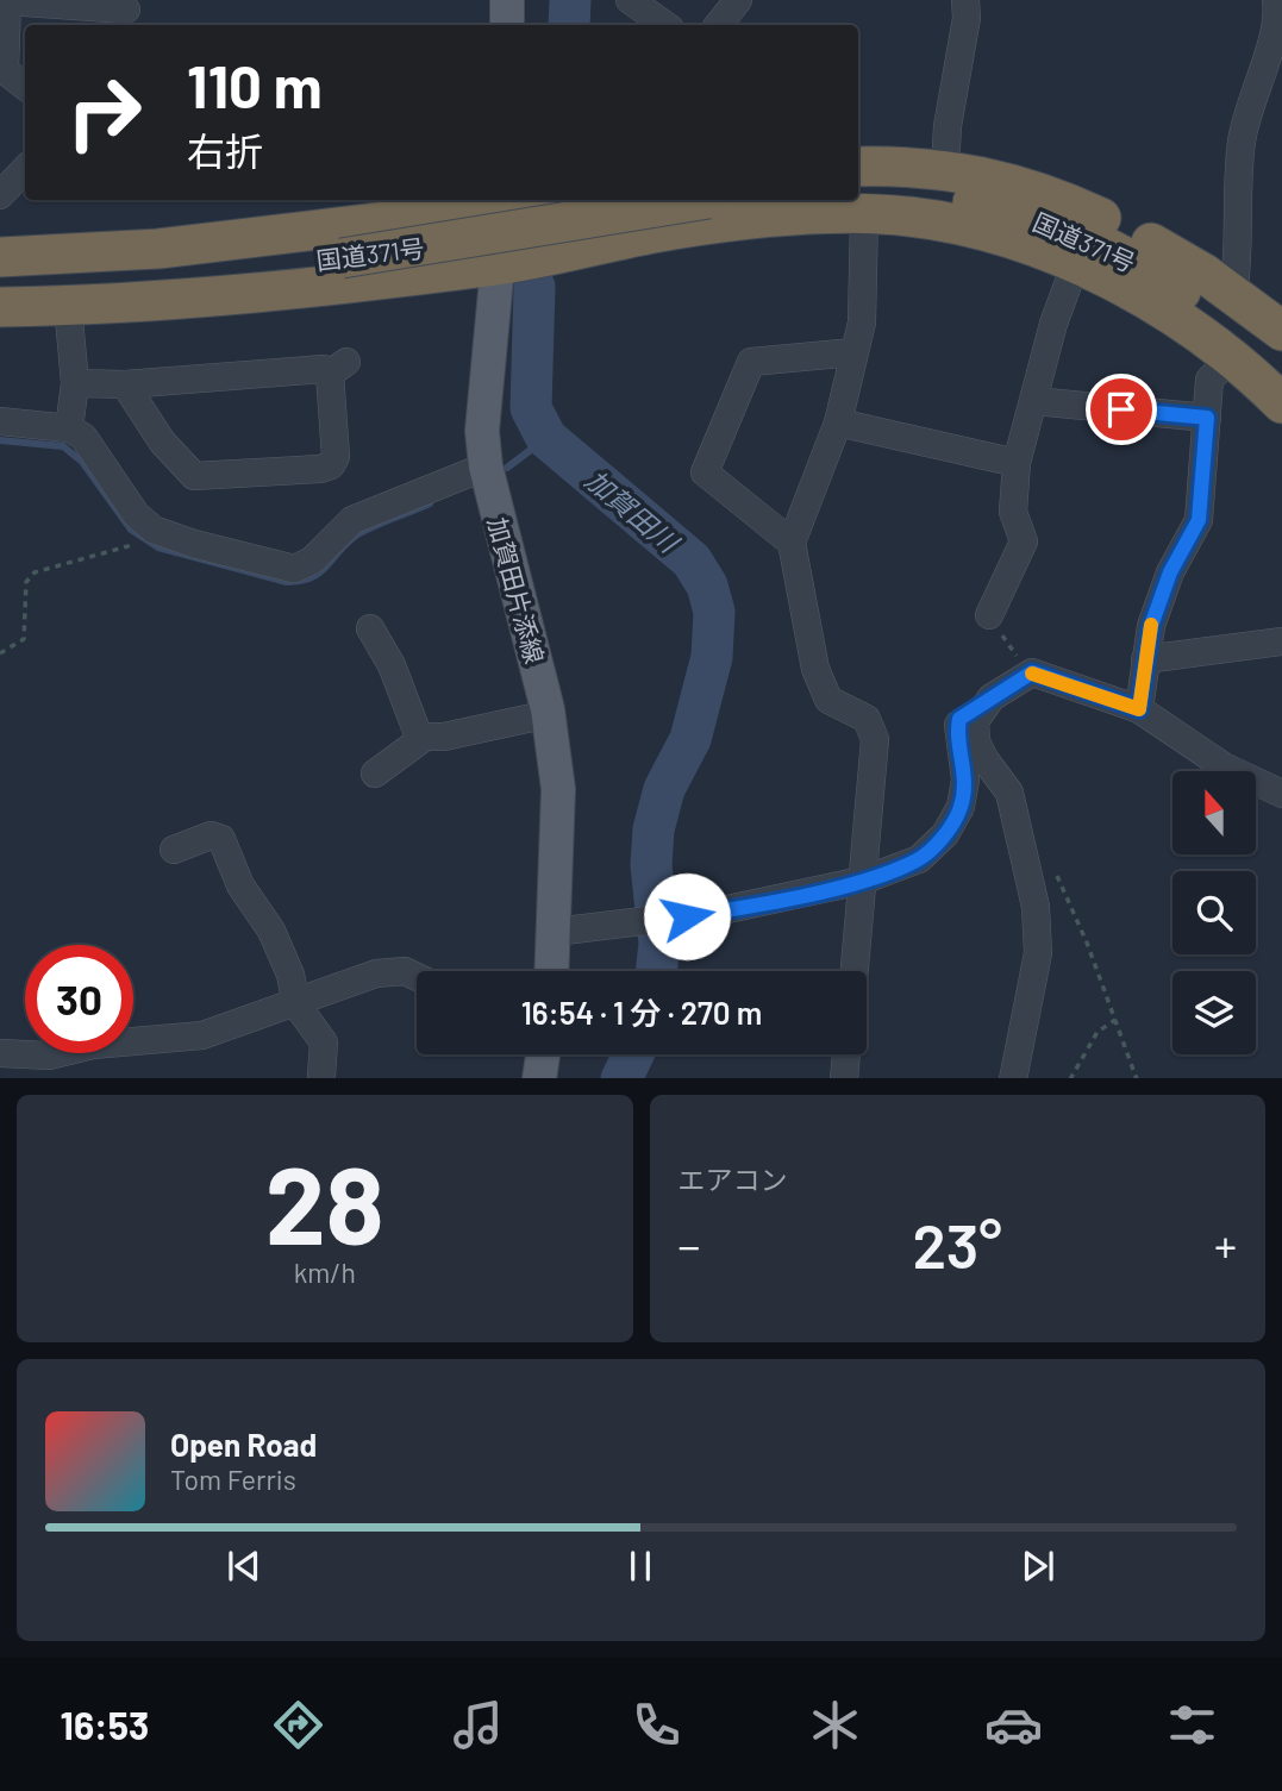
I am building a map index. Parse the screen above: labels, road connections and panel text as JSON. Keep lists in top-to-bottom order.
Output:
{
  "streets": {
    "highway": ["国道371号"],
    "main road": ["加賀田片添線"]
  },
  "water": ["加賀田川"],
  "north": "top",
  "page": {
    "turn": ["110 m", "右折"],
    "limit": "30",
    "trip": "16:54 · 1 分 · 270 m",
    "tile": [
      ["28", "km/h"],
      "エアコン"
    ],
    "heat": ["−", "23°", "+"],
    "song": ["Open Road", "Tom Ferris"],
    "tabs": "16:53"
  }
}
